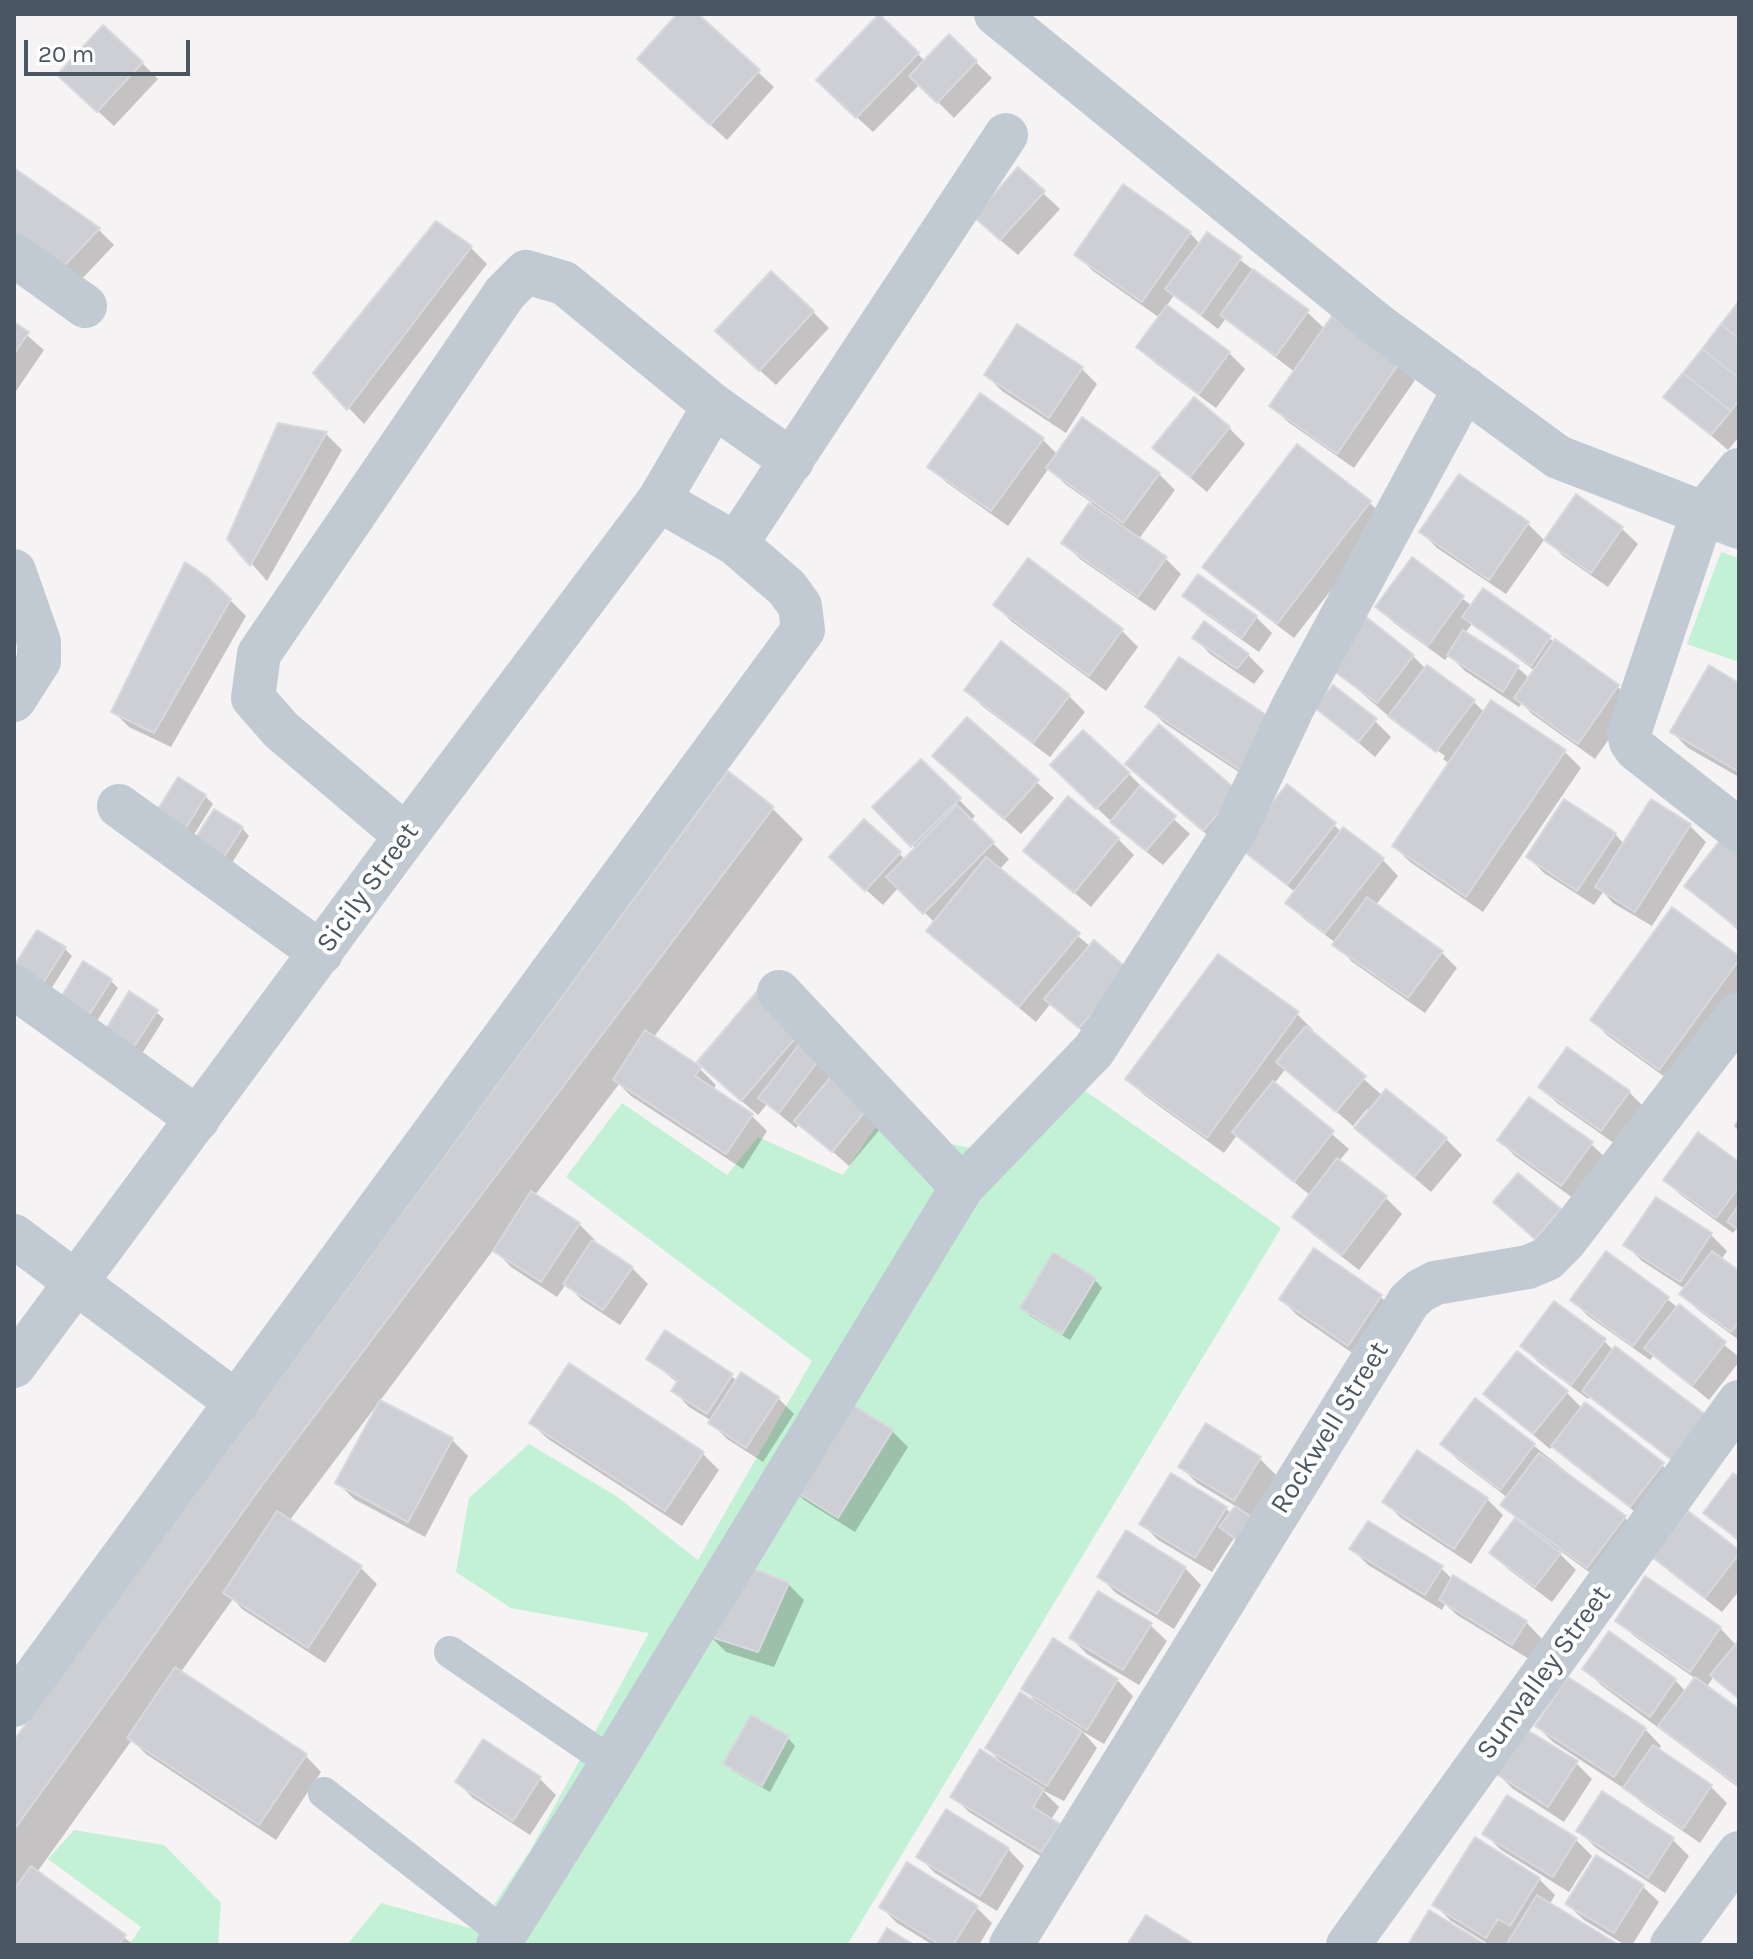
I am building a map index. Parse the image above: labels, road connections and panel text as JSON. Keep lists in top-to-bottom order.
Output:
{
  "streets": {
    "street": ["Sicily Street", "Rockwell Street", "Sunvalley Street"]
  },
  "scale_bar": "20 m"
}
